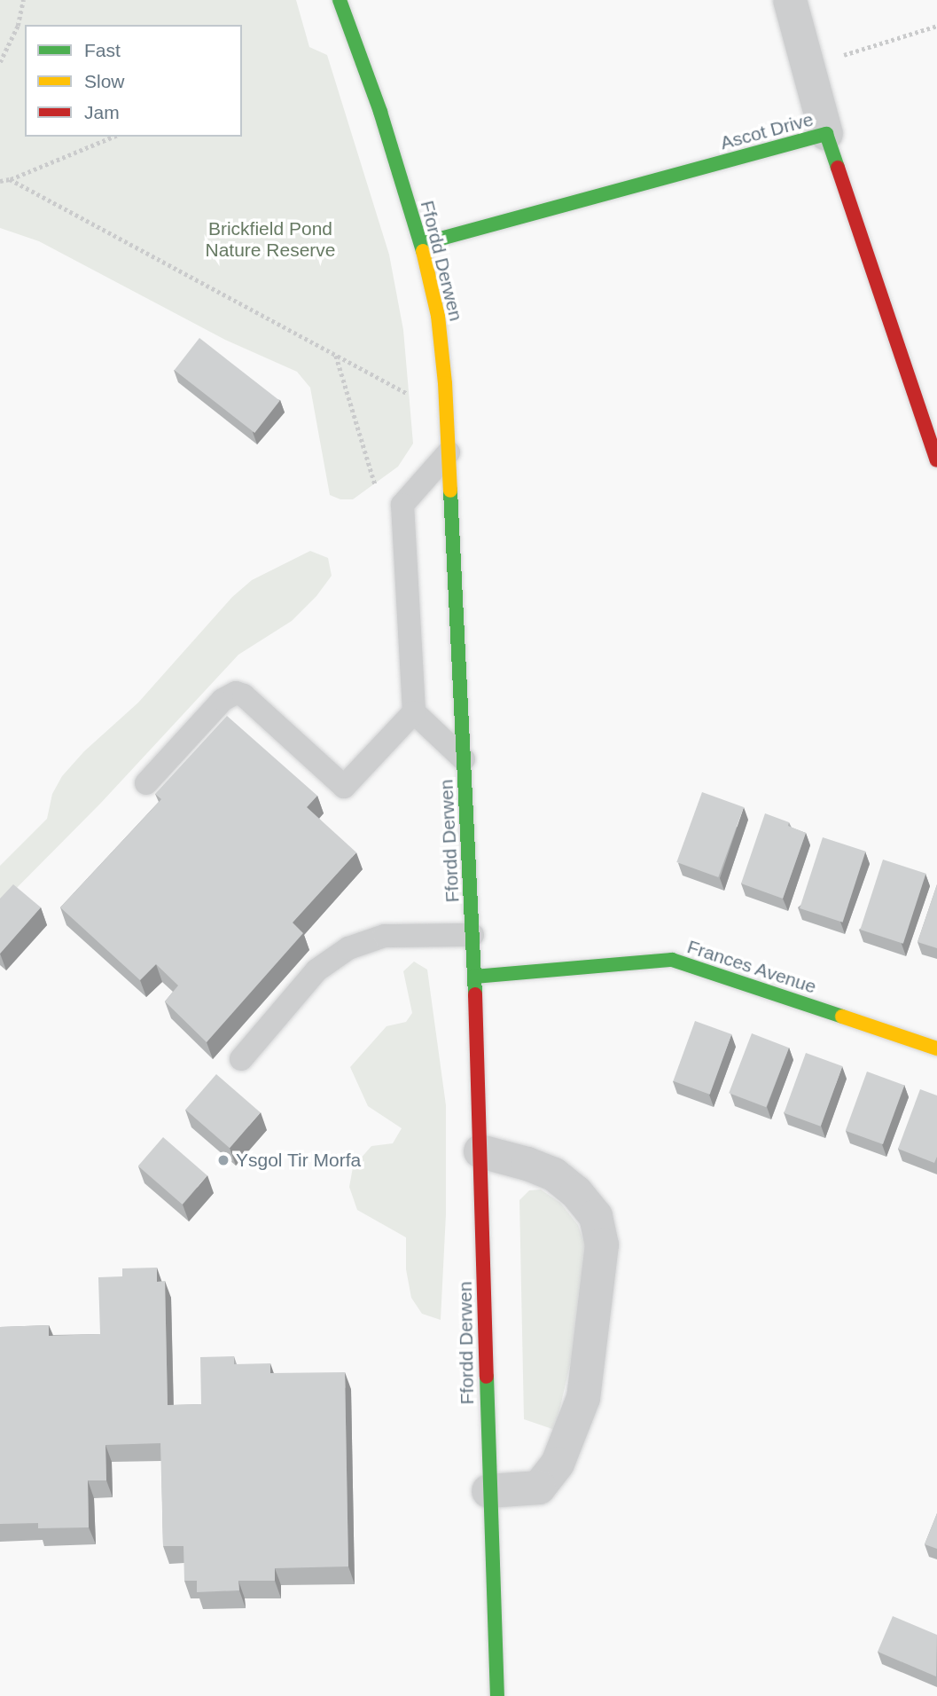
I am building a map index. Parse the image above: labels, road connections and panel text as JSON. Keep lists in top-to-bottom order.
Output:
{
  "streets": {
    "street": ["Ascot Drive", "Ffordd Derwen", "Frances Avenue"]
  },
  "crossings": [
    ["Ascot Drive", "Ffordd Derwen"],
    ["Ffordd Derwen", "Frances Avenue"]
  ],
  "parks": ["Brickfield Pond Nature Reserve"],
  "places": ["Ysgol Tir Morfa"],
  "legend": ["Fast", "Slow", "Jam"]
}
